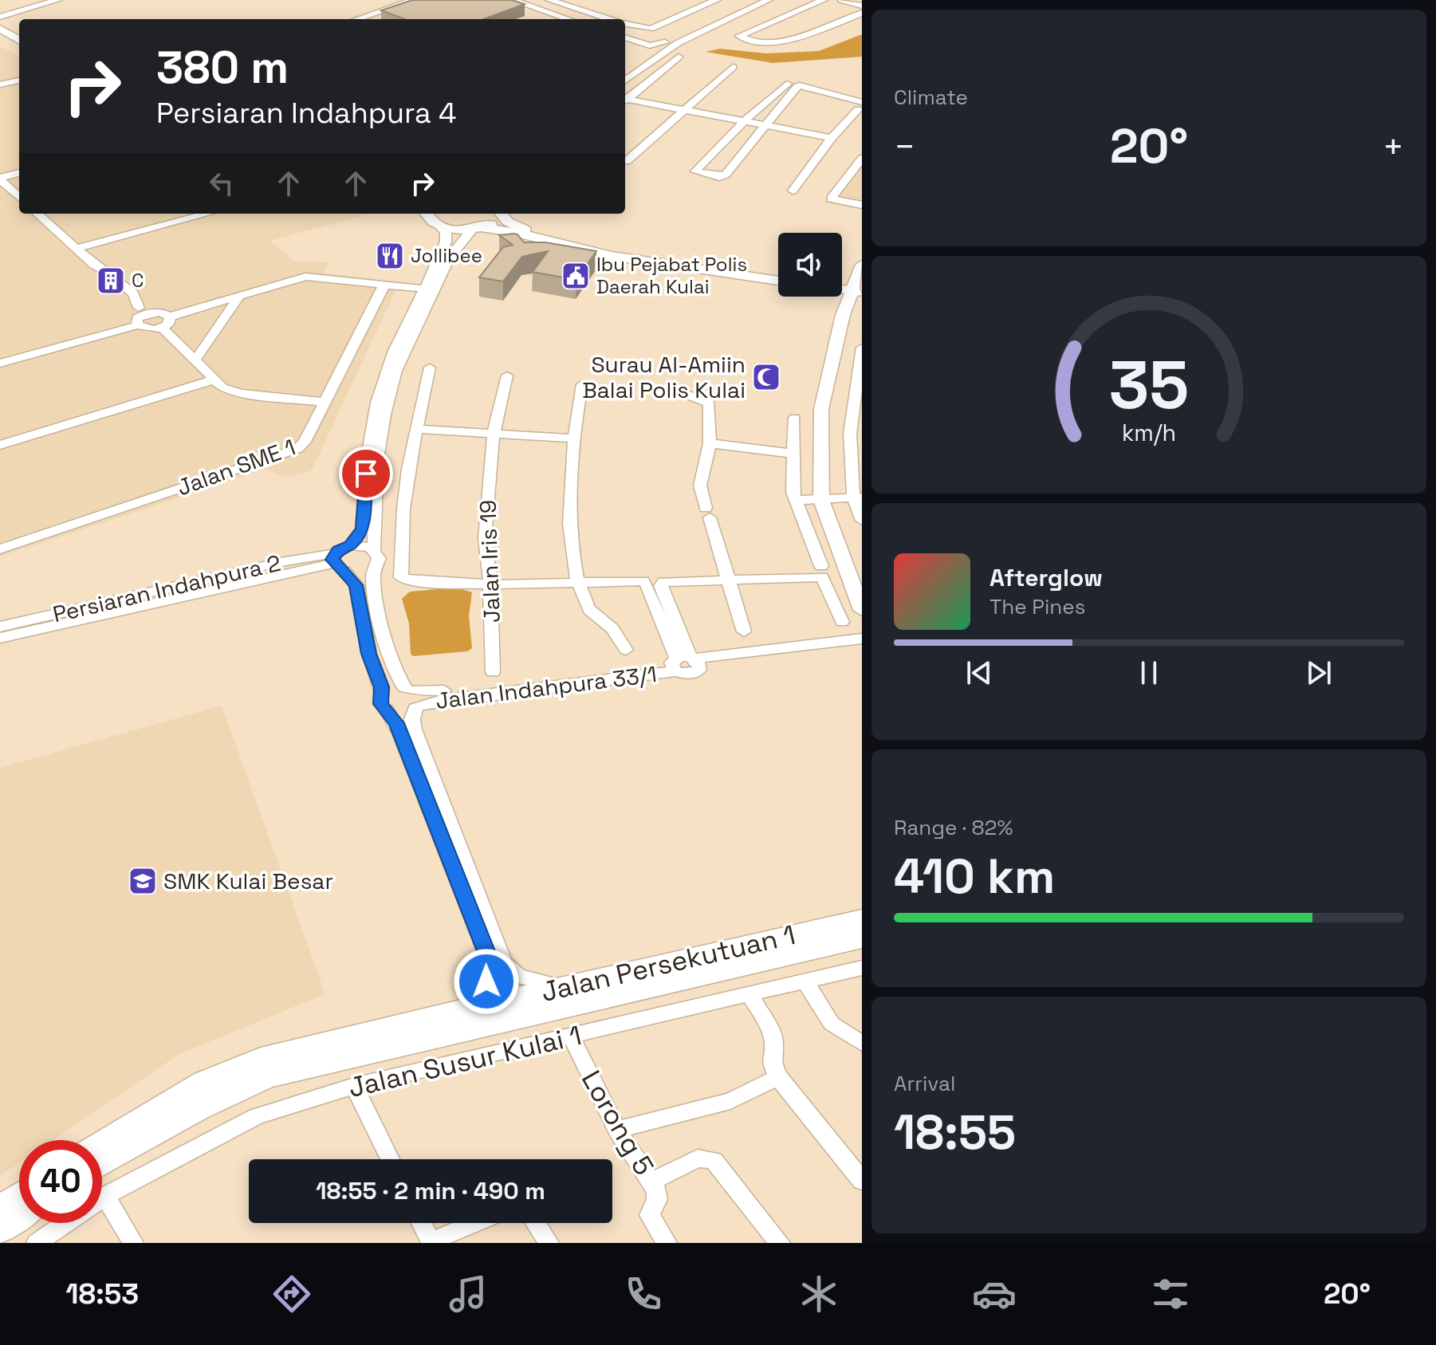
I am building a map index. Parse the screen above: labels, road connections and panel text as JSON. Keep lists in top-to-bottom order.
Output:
{
  "streets": {
    "highway": ["Jalan Persekutuan 1"],
    "street": [
      "Jalan SME 1",
      "Jalan Iris 19",
      "Persiaran Indahpura 2",
      "Jalan Indahpura 33/1",
      "Jalan Susur Kulai 1",
      "Lorong 5"
    ]
  },
  "crossings": [
    ["Jalan Susur Kulai 1", "Lorong 5"]
  ],
  "places": {
    "restaurant": ["Jollibee"],
    "public building": ["Ibu Pejabat Polis Daerah Kulai"],
    "building": ["C"],
    "mosque": ["Surau Al-Amiin Balai Polis Kulai"],
    "school or university": ["SMK Kulai Besar"]
  },
  "page": {
    "tile": [
      "Climate",
      ["Range · 82%", "410 km"],
      ["Arrival", "18:55"]
    ],
    "turn": ["380 m", "Persiaran Indahpura 4"],
    "heat": ["−", "20°", "+"],
    "song": ["Afterglow", "The Pines"],
    "limit": "40",
    "trip": "18:55 · 2 min · 490 m",
    "tabs": ["18:53", "20°"],
    "gauge": ["35", "km/h"]
  }
}
